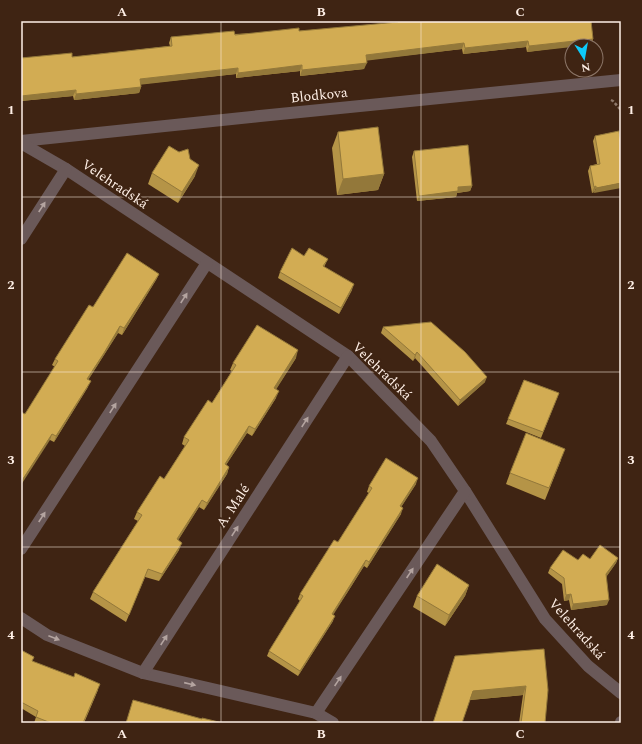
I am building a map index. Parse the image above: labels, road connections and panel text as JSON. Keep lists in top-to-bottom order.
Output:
{
  "streets": {
    "street": ["Blodkova", "Velehradská", "A. Malé"]
  },
  "crossings": [
    ["Blodkova", "Velehradská"],
    ["Velehradská", "A. Malé"]
  ],
  "one_way": ["A. Malé"],
  "north": "bottom",
  "grid": {
    "columns": ["A", "B", "C"],
    "rows": [
      "1",
      "2",
      "3",
      "4"
    ]
  }
}
